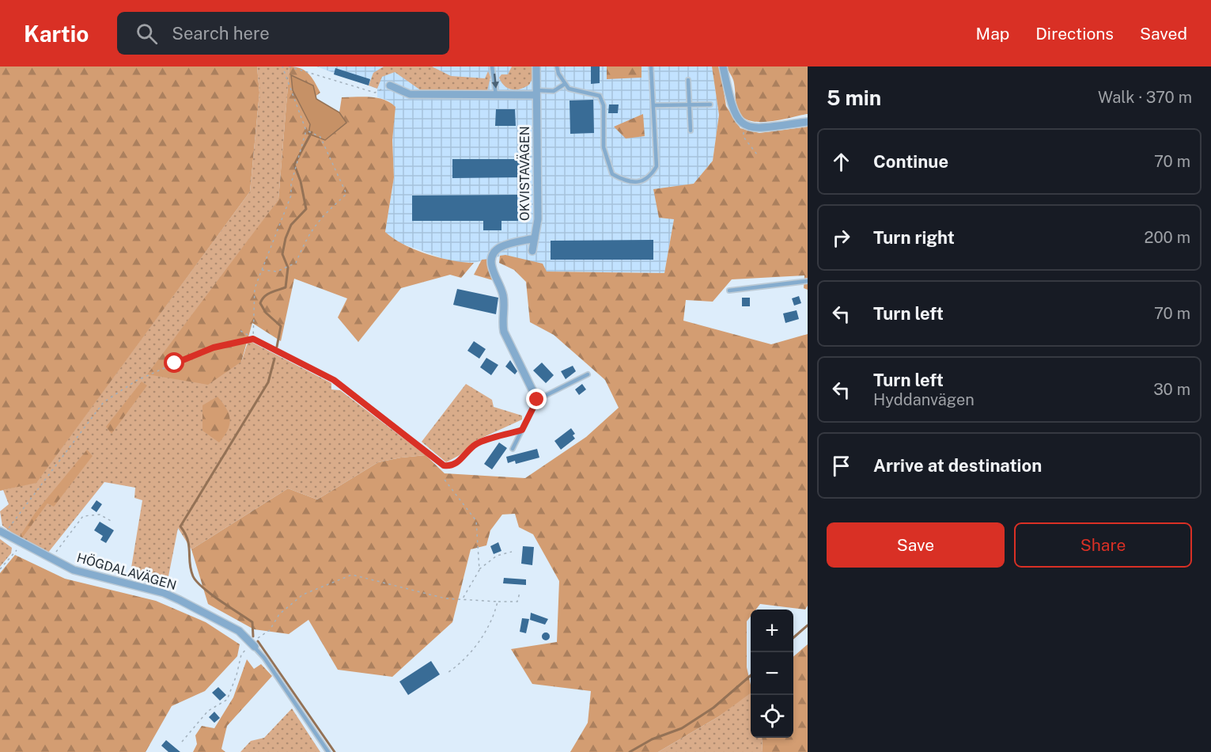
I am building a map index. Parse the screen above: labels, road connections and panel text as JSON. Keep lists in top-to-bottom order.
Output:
{
  "streets": {
    "street": ["OKVISTAVÄGEN", "HÖGDALAVÄGEN"]
  },
  "page": {
    "header": "Kartio",
    "search": "Search here",
    "nav": ["Map", "Directions", "Saved"],
    "heading": ["5 min", "Walk · 370 m"],
    "list": [
      ["Continue", "70 m"],
      ["Turn right", "200 m"],
      ["Turn left", "70 m"],
      ["Turn left", "Hyddanvägen", "30 m"],
      "Arrive at destination"
    ],
    "buttons": ["Save", "Share"],
    "map_buttons": ["+", "−"]
  }
}
